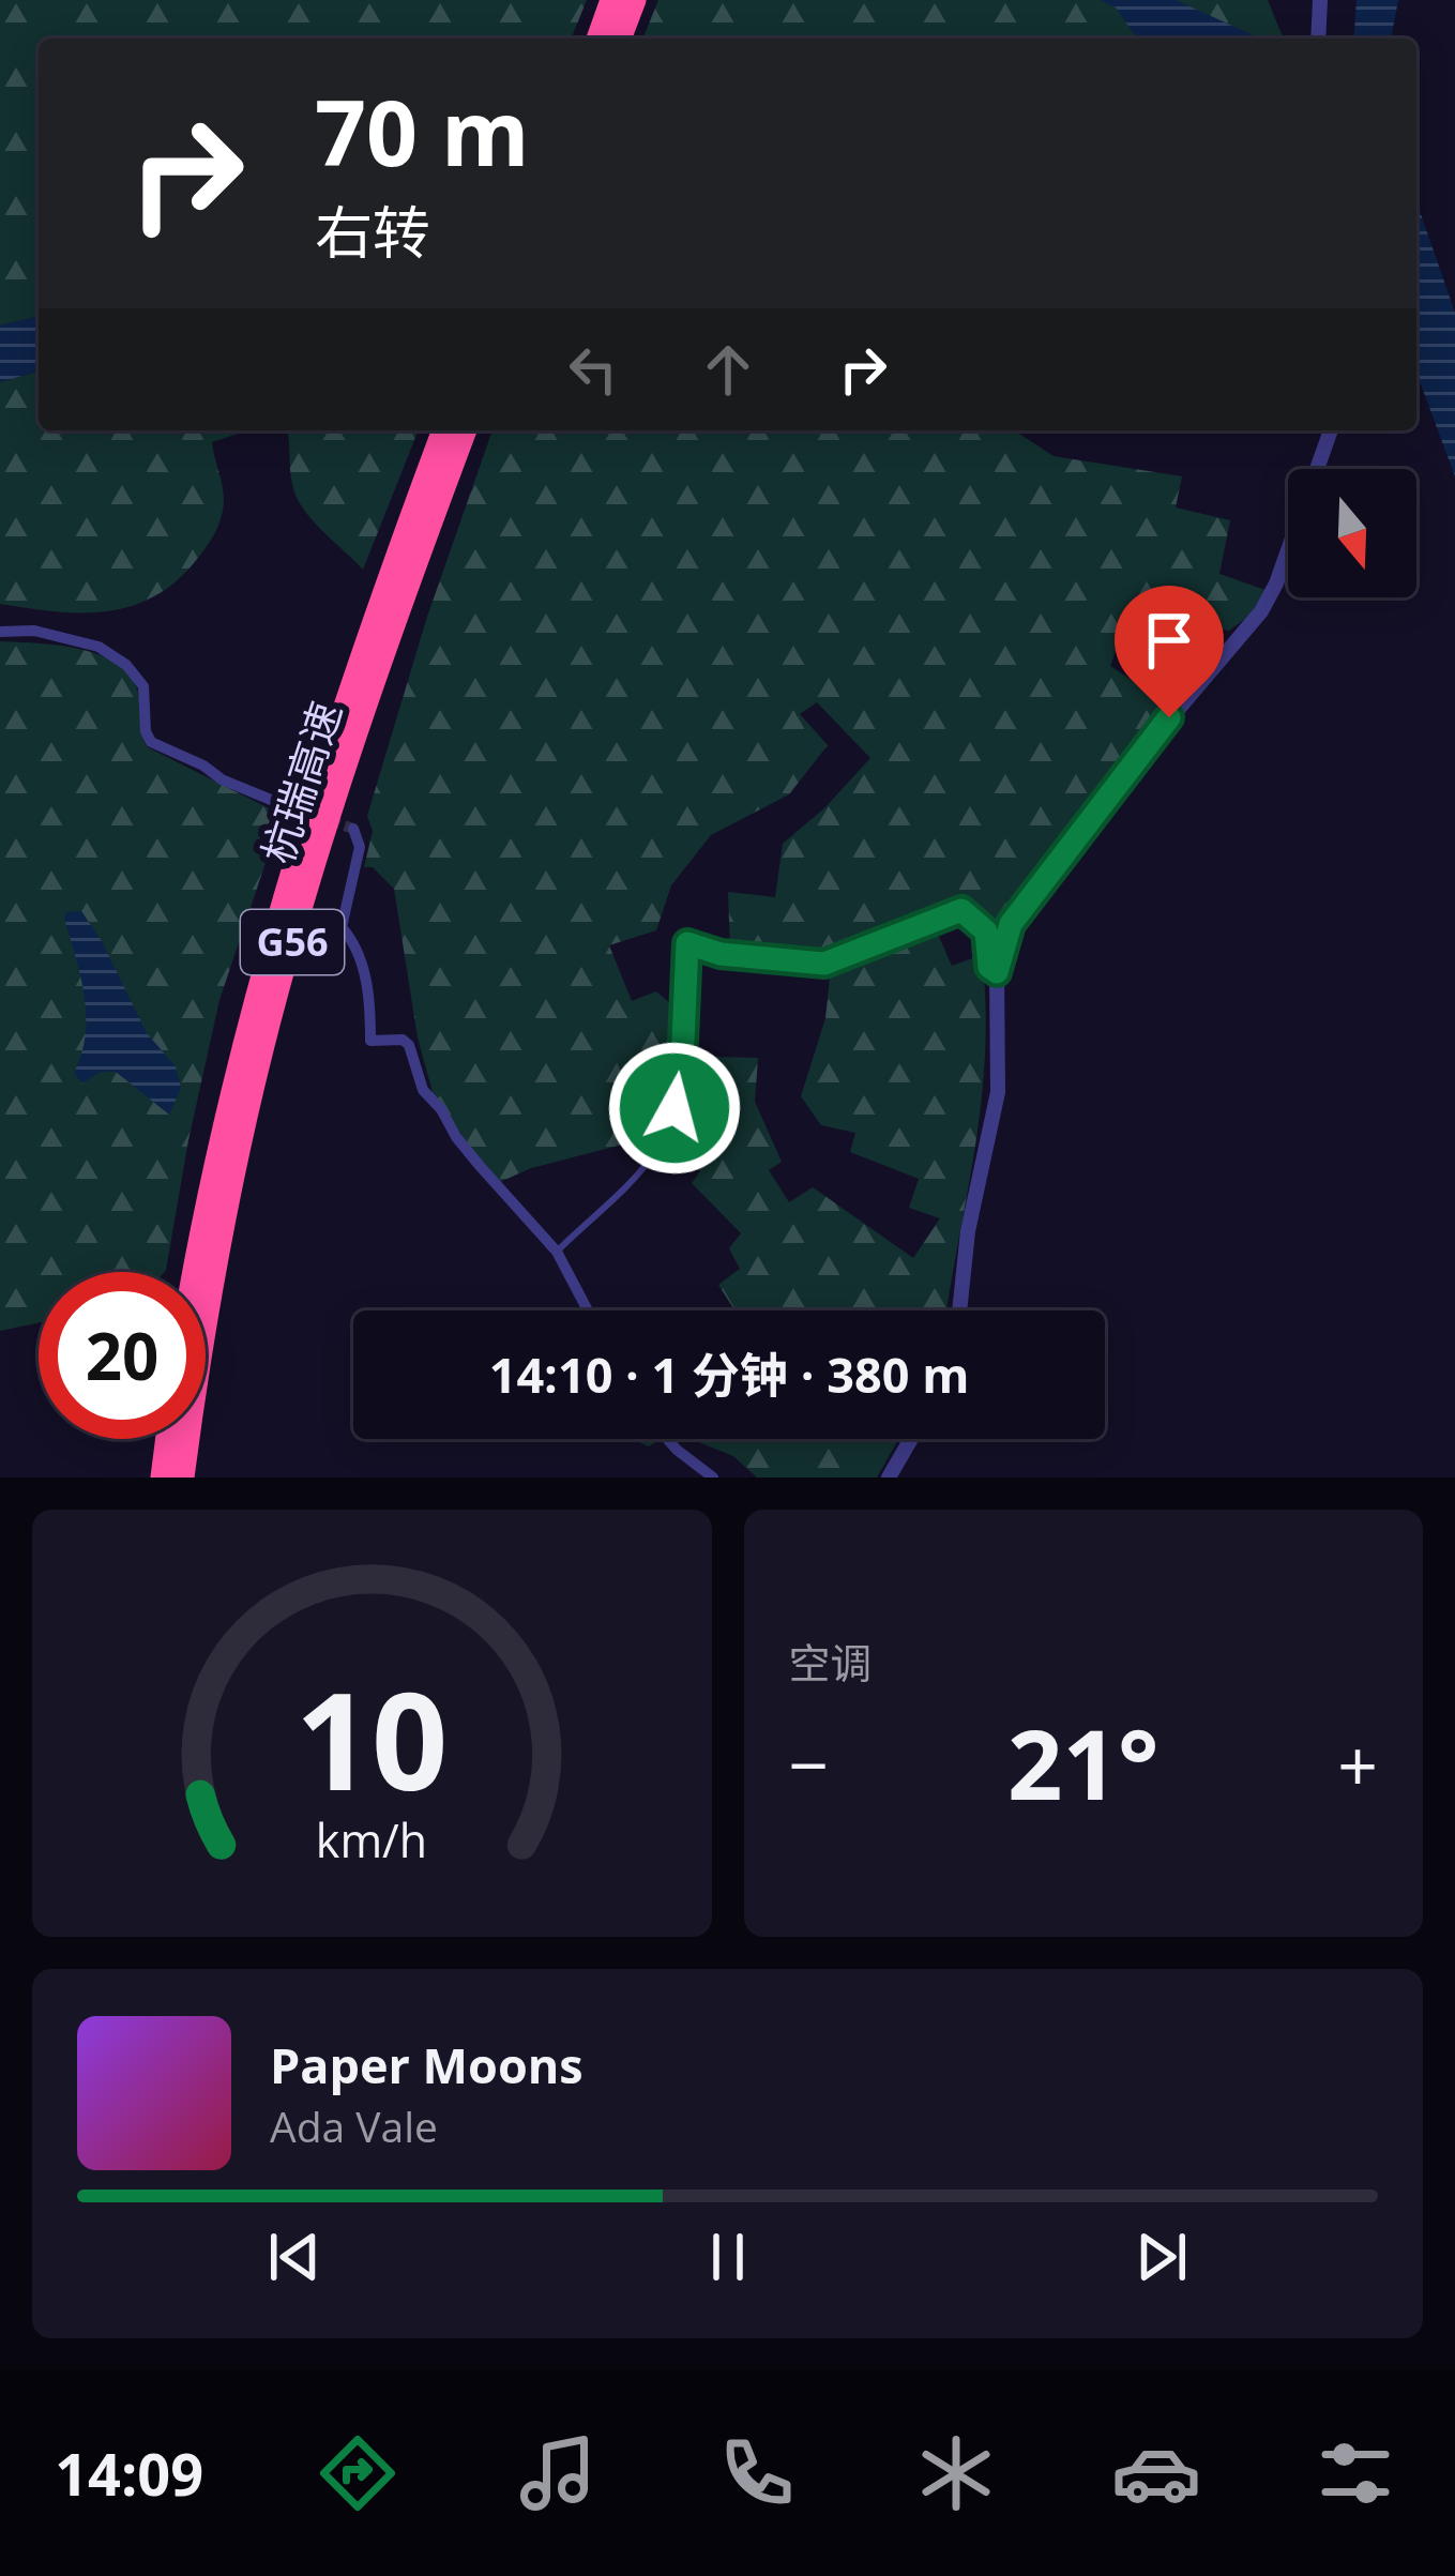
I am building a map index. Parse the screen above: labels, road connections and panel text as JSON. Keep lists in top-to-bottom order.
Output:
{
  "streets": {
    "highway": ["杭瑞高速", "G56"]
  },
  "north": "bottom",
  "page": {
    "turn": ["70 m", "右转"],
    "limit": "20",
    "trip": "14:10 · 1 分钟 · 380 m",
    "tile": "空调",
    "heat": ["−", "21°", "+"],
    "song": ["Paper Moons", "Ada Vale"],
    "tabs": "14:09",
    "gauge": ["10", "km/h"]
  }
}
